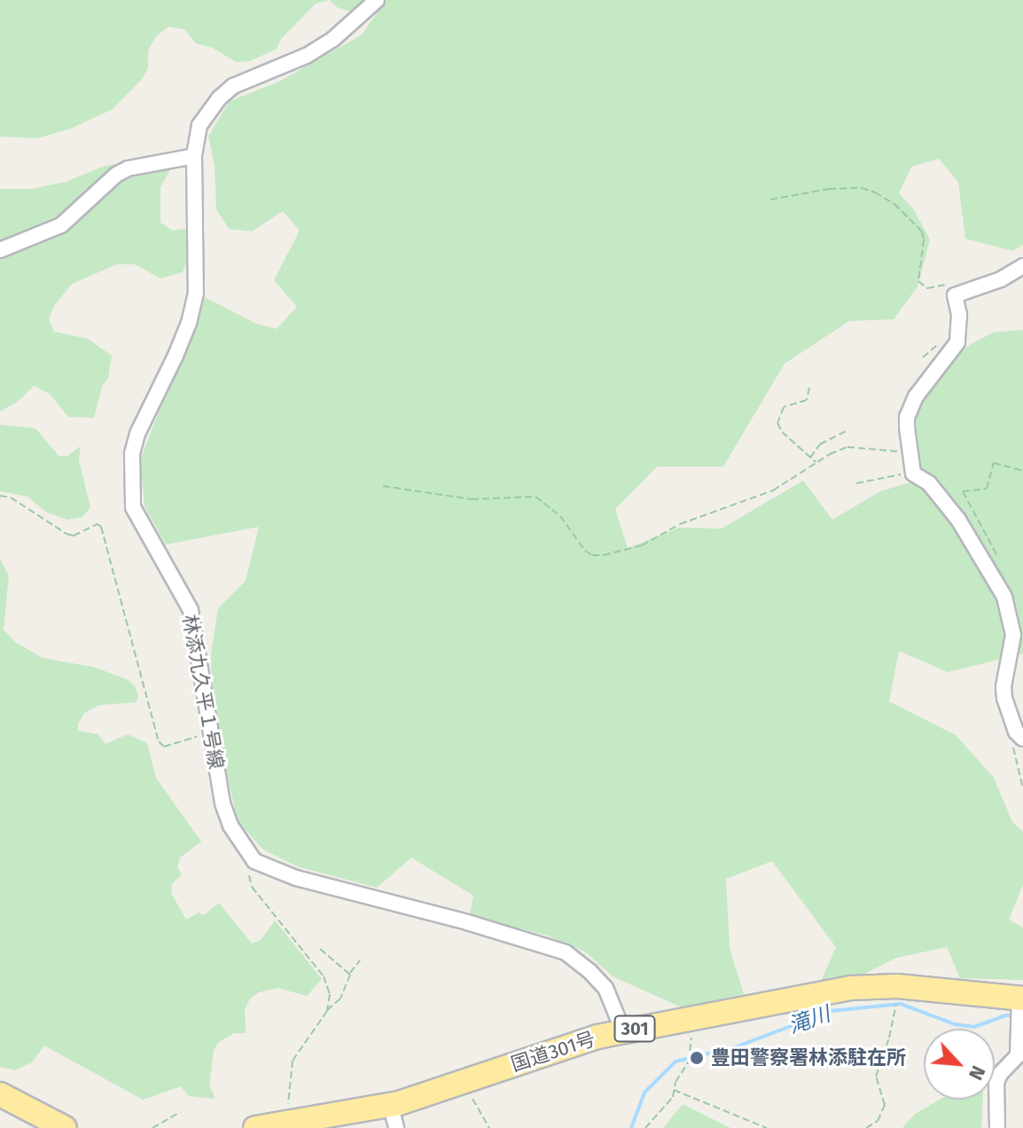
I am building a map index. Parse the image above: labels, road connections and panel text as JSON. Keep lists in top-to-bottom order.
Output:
{
  "streets": {
    "highway": ["301", "国道301号"],
    "street": ["林添九久平１号線"]
  },
  "water": ["滝川"],
  "places": ["豊田警察署林添駐在所"],
  "north": "bottom right"
}
